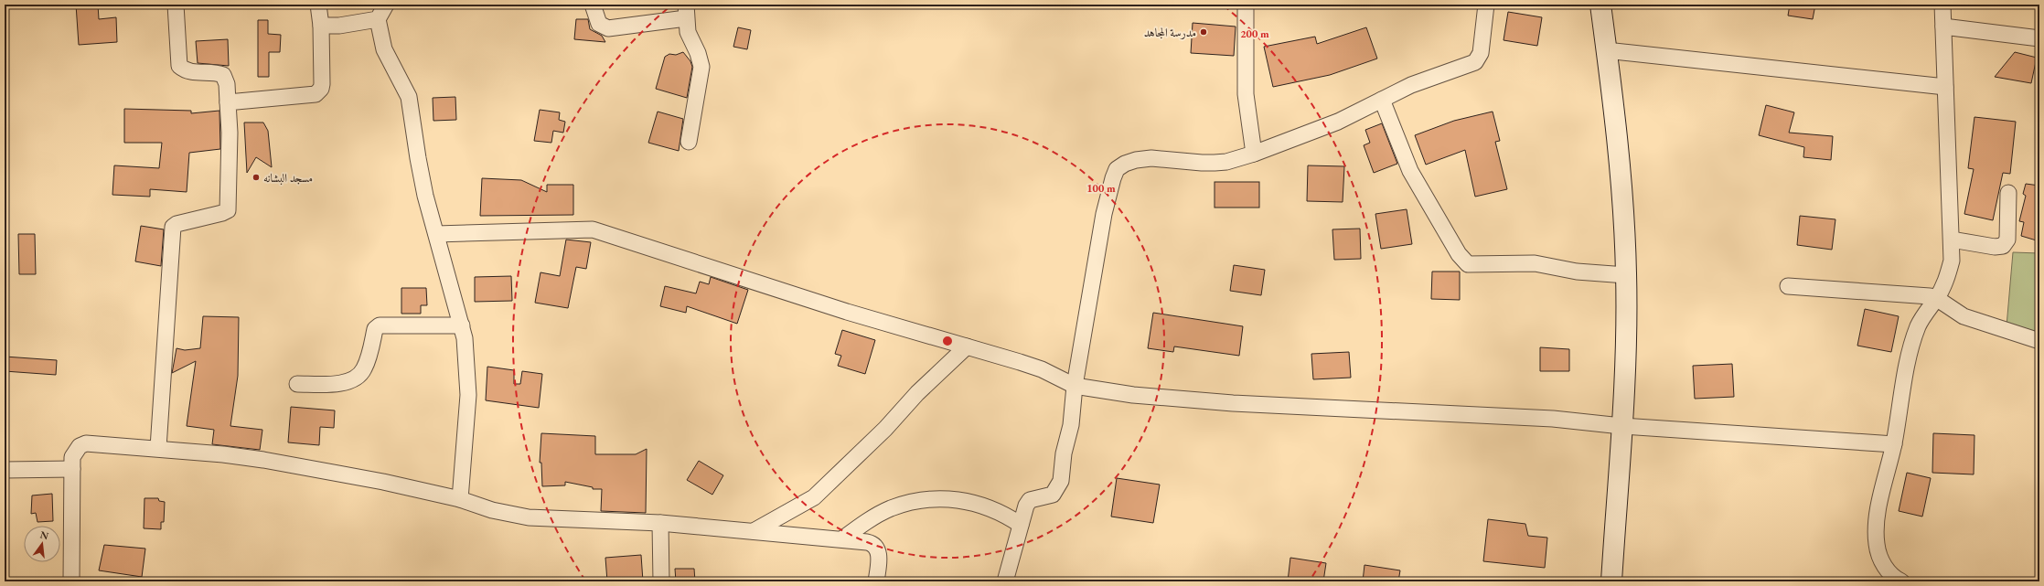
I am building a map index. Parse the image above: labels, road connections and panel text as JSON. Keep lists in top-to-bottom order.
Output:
{
  "places": ["مدرسة المجاهد", "مسجد البشانه"],
  "north": "top",
  "rings": ["200 m", "100 m"]
}
